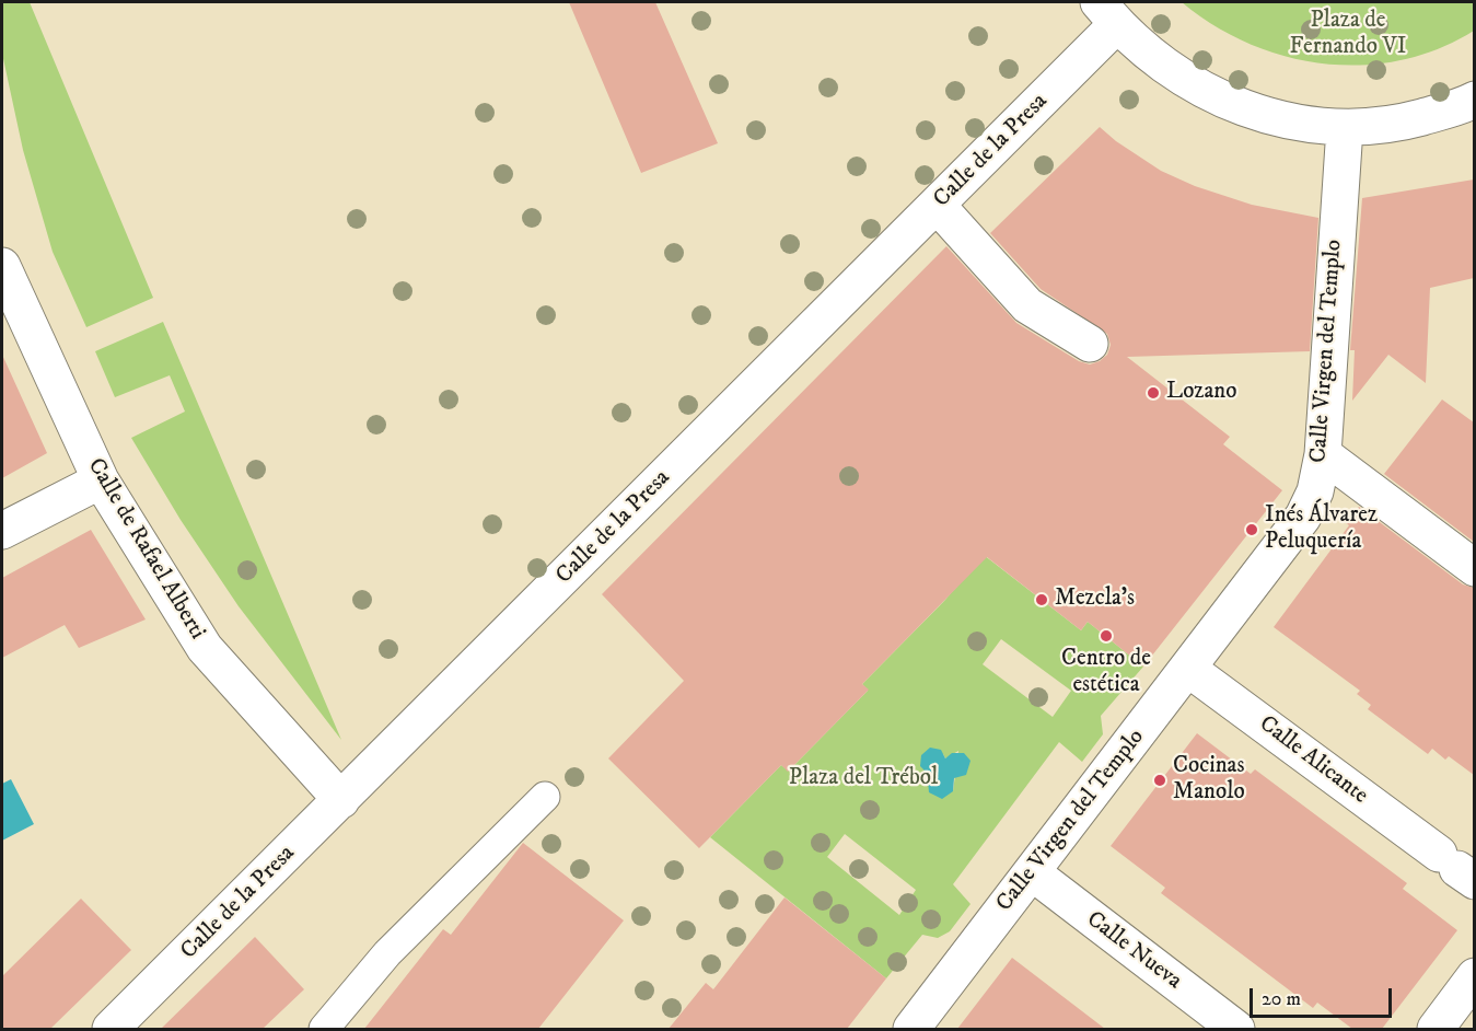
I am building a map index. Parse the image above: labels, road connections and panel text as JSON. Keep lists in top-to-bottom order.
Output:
{
  "streets": {
    "street": [
      "Calle de la Presa",
      "Calle Virgen del Templo",
      "Calle de Rafael Alberti",
      "Calle Alicante",
      "Calle Nueva"
    ]
  },
  "crossings": [
    ["Calle de la Presa", "Calle de Rafael Alberti"],
    ["Calle Virgen del Templo", "Calle Alicante"],
    ["Calle Virgen del Templo", "Calle Nueva"]
  ],
  "parks": ["Plaza de Fernando VI", "Plaza del Trébol"],
  "places": [
    "Lozano",
    "Inés Álvarez Peluquería",
    "Mezcla's",
    "Centro de estética",
    "Cocinas Manolo"
  ],
  "scale_bar": "20 m"
}
